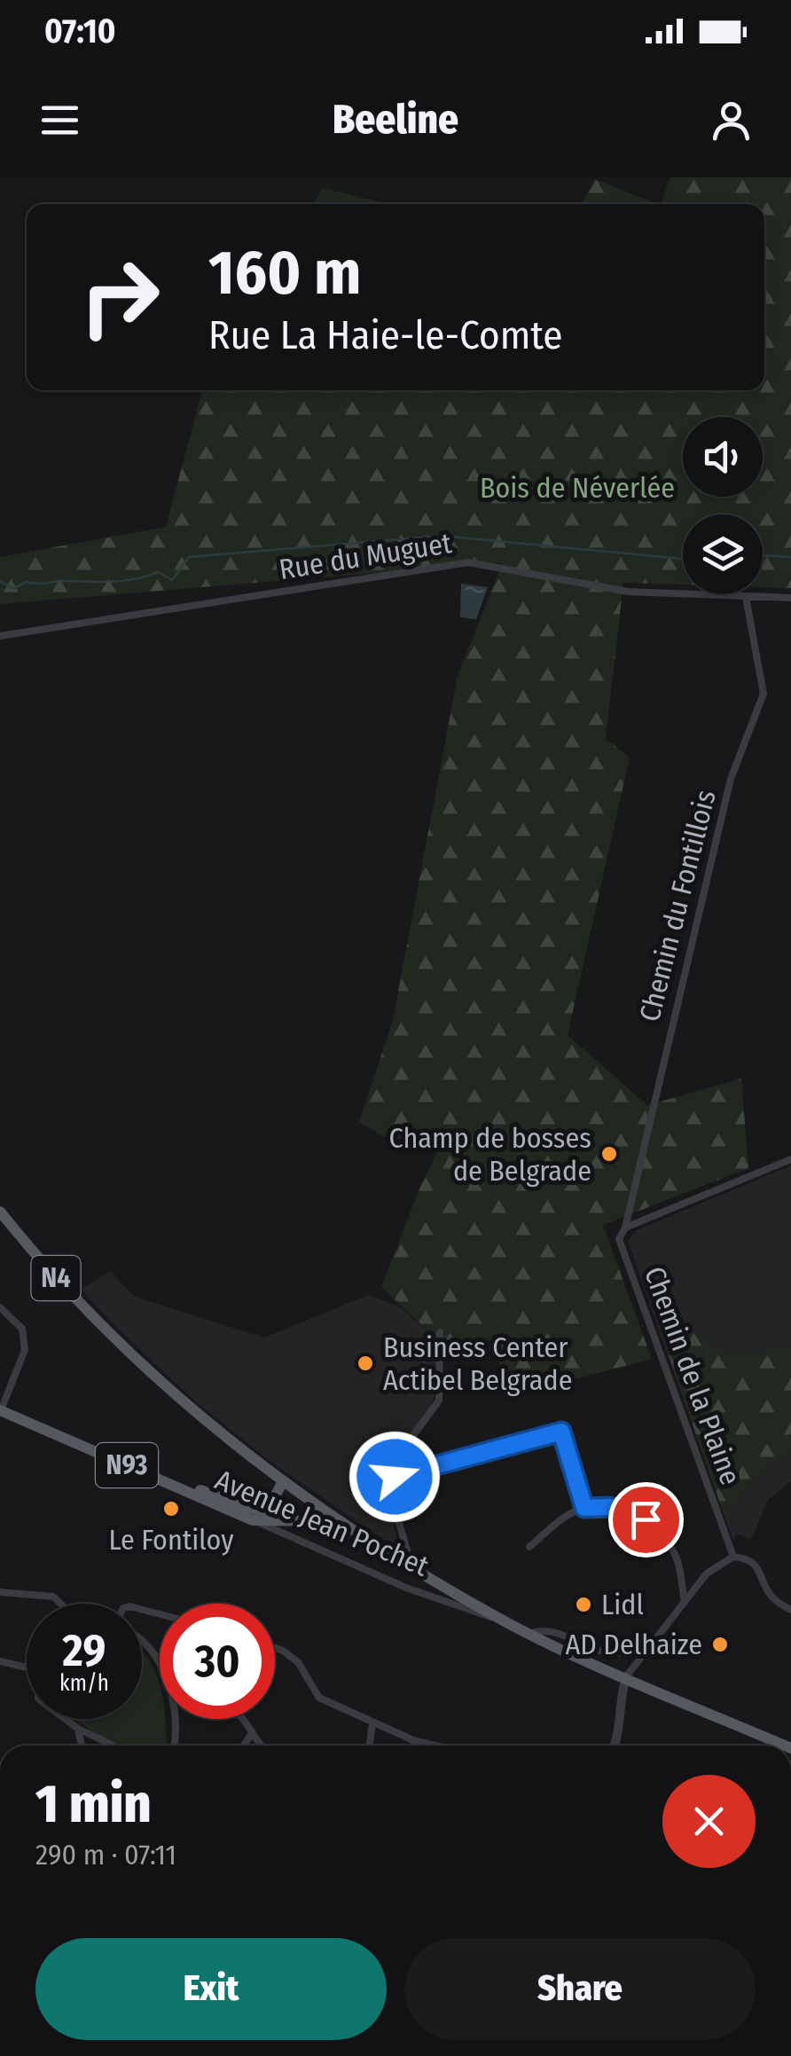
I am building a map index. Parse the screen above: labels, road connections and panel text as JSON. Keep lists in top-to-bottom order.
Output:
{
  "streets": {
    "main road": ["N4", "N93", "Avenue Jean Pochet"],
    "street": ["Rue du Muguet", "Chemin du Fontillois", "Chemin de la Plaine"]
  },
  "crossings": [
    ["Rue du Muguet", "Chemin du Fontillois"],
    ["Chemin du Fontillois", "Chemin de la Plaine"],
    ["N4", "N93"],
    ["N4", "Avenue Jean Pochet"],
    ["N93", "Avenue Jean Pochet"]
  ],
  "parks": ["Bois de Néverlée"],
  "places": [
    "Champ de bosses de Belgrade",
    "Business Center Actibel Belgrade",
    "Le Fontiloy",
    "Lidl",
    "AD Delhaize"
  ],
  "page": {
    "status": "07:10",
    "header": "Beeline",
    "turn": ["160 m", "Rue La Haie-le-Comte"],
    "speed": "29 km/h",
    "limit": "30",
    "heading": ["1 min", "290 m · 07:11"],
    "buttons": ["Exit", "Share"]
  }
}
